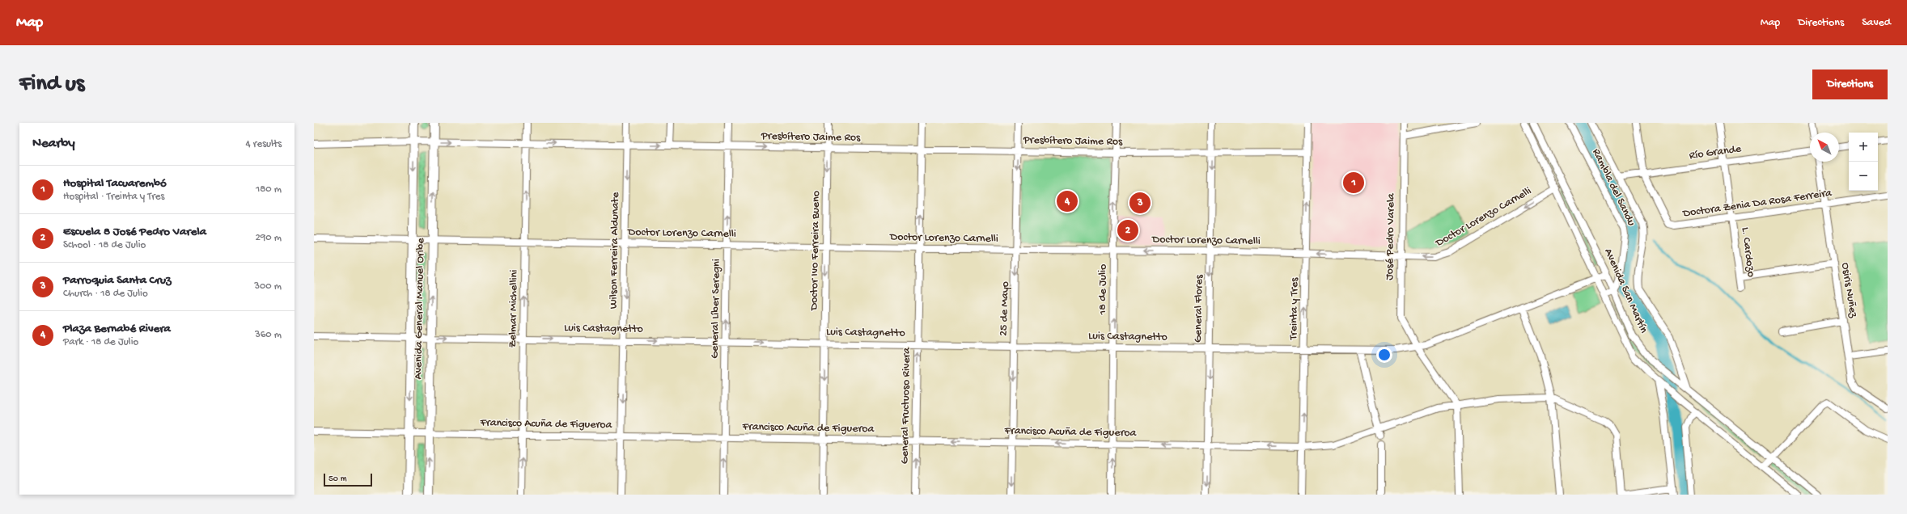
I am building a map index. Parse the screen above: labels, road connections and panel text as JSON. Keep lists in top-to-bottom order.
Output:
{
  "streets": {
    "main road": ["Avenida General Manuel Oribe"],
    "street": [
      "Presbítero Jaime Ros",
      "Río Grande",
      "Rambla del Sandu",
      "Doctora Zenia Da Rosa Ferreira",
      "Doctor Lorenzo Carnelli",
      "José Pedro Varela",
      "Wilson Ferreira Aldunate",
      "Doctor Ivo Ferreira Bueno",
      "L. Cardozo",
      "18 de Julio",
      "Osiris Nuñez",
      "Avenida San Martín",
      "Zelmar Michellini",
      "General Líber Seregni",
      "25 de Mayo",
      "General Flores",
      "Treinta y Tres",
      "Luis Castagnetto",
      "General Fructuoso Rivera",
      "Francisco Acuña de Figueroa"
    ]
  },
  "crossings": [
    ["Presbítero Jaime Ros", "Wilson Ferreira Aldunate"],
    ["Presbítero Jaime Ros", "Doctor Ivo Ferreira Bueno"],
    ["Presbítero Jaime Ros", "18 de Julio"],
    ["Presbítero Jaime Ros", "Avenida General Manuel Oribe"],
    ["Presbítero Jaime Ros", "Zelmar Michellini"],
    ["Presbítero Jaime Ros", "General Líber Seregni"],
    ["Presbítero Jaime Ros", "25 de Mayo"],
    ["Presbítero Jaime Ros", "General Flores"],
    ["Presbítero Jaime Ros", "Treinta y Tres"],
    ["Presbítero Jaime Ros", "General Fructuoso Rivera"],
    ["Río Grande", "Doctora Zenia Da Rosa Ferreira"],
    ["Río Grande", "L. Cardozo"],
    ["Rambla del Sandu", "Avenida San Martín"],
    ["Doctora Zenia Da Rosa Ferreira", "L. Cardozo"],
    ["Doctora Zenia Da Rosa Ferreira", "Osiris Nuñez"],
    ["Doctor Lorenzo Carnelli", "José Pedro Varela"],
    ["Doctor Lorenzo Carnelli", "Wilson Ferreira Aldunate"],
    ["Doctor Lorenzo Carnelli", "Doctor Ivo Ferreira Bueno"],
    ["Doctor Lorenzo Carnelli", "18 de Julio"],
    ["Doctor Lorenzo Carnelli", "Avenida San Martín"],
    ["Doctor Lorenzo Carnelli", "Avenida General Manuel Oribe"],
    ["Doctor Lorenzo Carnelli", "Zelmar Michellini"],
    ["Doctor Lorenzo Carnelli", "General Líber Seregni"],
    ["Doctor Lorenzo Carnelli", "25 de Mayo"],
    ["Doctor Lorenzo Carnelli", "General Flores"],
    ["Doctor Lorenzo Carnelli", "Treinta y Tres"],
    ["Doctor Lorenzo Carnelli", "General Fructuoso Rivera"],
    ["José Pedro Varela", "Luis Castagnetto"],
    ["José Pedro Varela", "Francisco Acuña de Figueroa"],
    ["Wilson Ferreira Aldunate", "Luis Castagnetto"],
    ["Wilson Ferreira Aldunate", "Francisco Acuña de Figueroa"],
    ["Doctor Ivo Ferreira Bueno", "Luis Castagnetto"],
    ["Doctor Ivo Ferreira Bueno", "Francisco Acuña de Figueroa"],
    ["18 de Julio", "Luis Castagnetto"],
    ["18 de Julio", "Francisco Acuña de Figueroa"],
    ["Avenida San Martín", "Luis Castagnetto"],
    ["Avenida General Manuel Oribe", "Luis Castagnetto"],
    ["Avenida General Manuel Oribe", "Francisco Acuña de Figueroa"],
    ["Zelmar Michellini", "Luis Castagnetto"],
    ["Zelmar Michellini", "Francisco Acuña de Figueroa"],
    ["General Líber Seregni", "Luis Castagnetto"],
    ["General Líber Seregni", "Francisco Acuña de Figueroa"],
    ["25 de Mayo", "Luis Castagnetto"],
    ["25 de Mayo", "Francisco Acuña de Figueroa"],
    ["General Flores", "Luis Castagnetto"],
    ["General Flores", "Francisco Acuña de Figueroa"],
    ["Treinta y Tres", "Luis Castagnetto"],
    ["Treinta y Tres", "Francisco Acuña de Figueroa"],
    ["Luis Castagnetto", "General Fructuoso Rivera"],
    ["General Fructuoso Rivera", "Francisco Acuña de Figueroa"]
  ],
  "one_way": [
    "Wilson Ferreira Aldunate",
    "Doctor Ivo Ferreira Bueno",
    "18 de Julio",
    "Zelmar Michellini",
    "General Líber Seregni",
    "25 de Mayo",
    "General Flores",
    "Treinta y Tres",
    "General Fructuoso Rivera"
  ],
  "scale_bar": "50 m",
  "north": "top left",
  "page": {
    "header": "Map",
    "nav": ["Map", "Directions", "Saved"],
    "buttons": "Directions",
    "title": "Find us",
    "heading": ["Nearby", "4 results"],
    "map_buttons": ["+", "−"],
    "list": [
      {
        "mark": "1",
        "name": "Hospital Tacuarembó",
        "note": "Hospital · Treinta y Tres",
        "value": "180 m"
      },
      {
        "mark": "2",
        "name": "Escuela 8 José Pedro Varela",
        "note": "School · 18 de Julio",
        "value": "290 m"
      },
      {
        "mark": "3",
        "name": "Parroquia Santa Cruz",
        "note": "Church · 18 de Julio",
        "value": "300 m"
      },
      {
        "mark": "4",
        "name": "Plaza Bernabé Rivera",
        "note": "Park · 18 de Julio",
        "value": "360 m"
      }
    ],
    "pins": [
      "1",
      "4",
      "3",
      "2"
    ],
    "scale": "50 m"
  }
}
